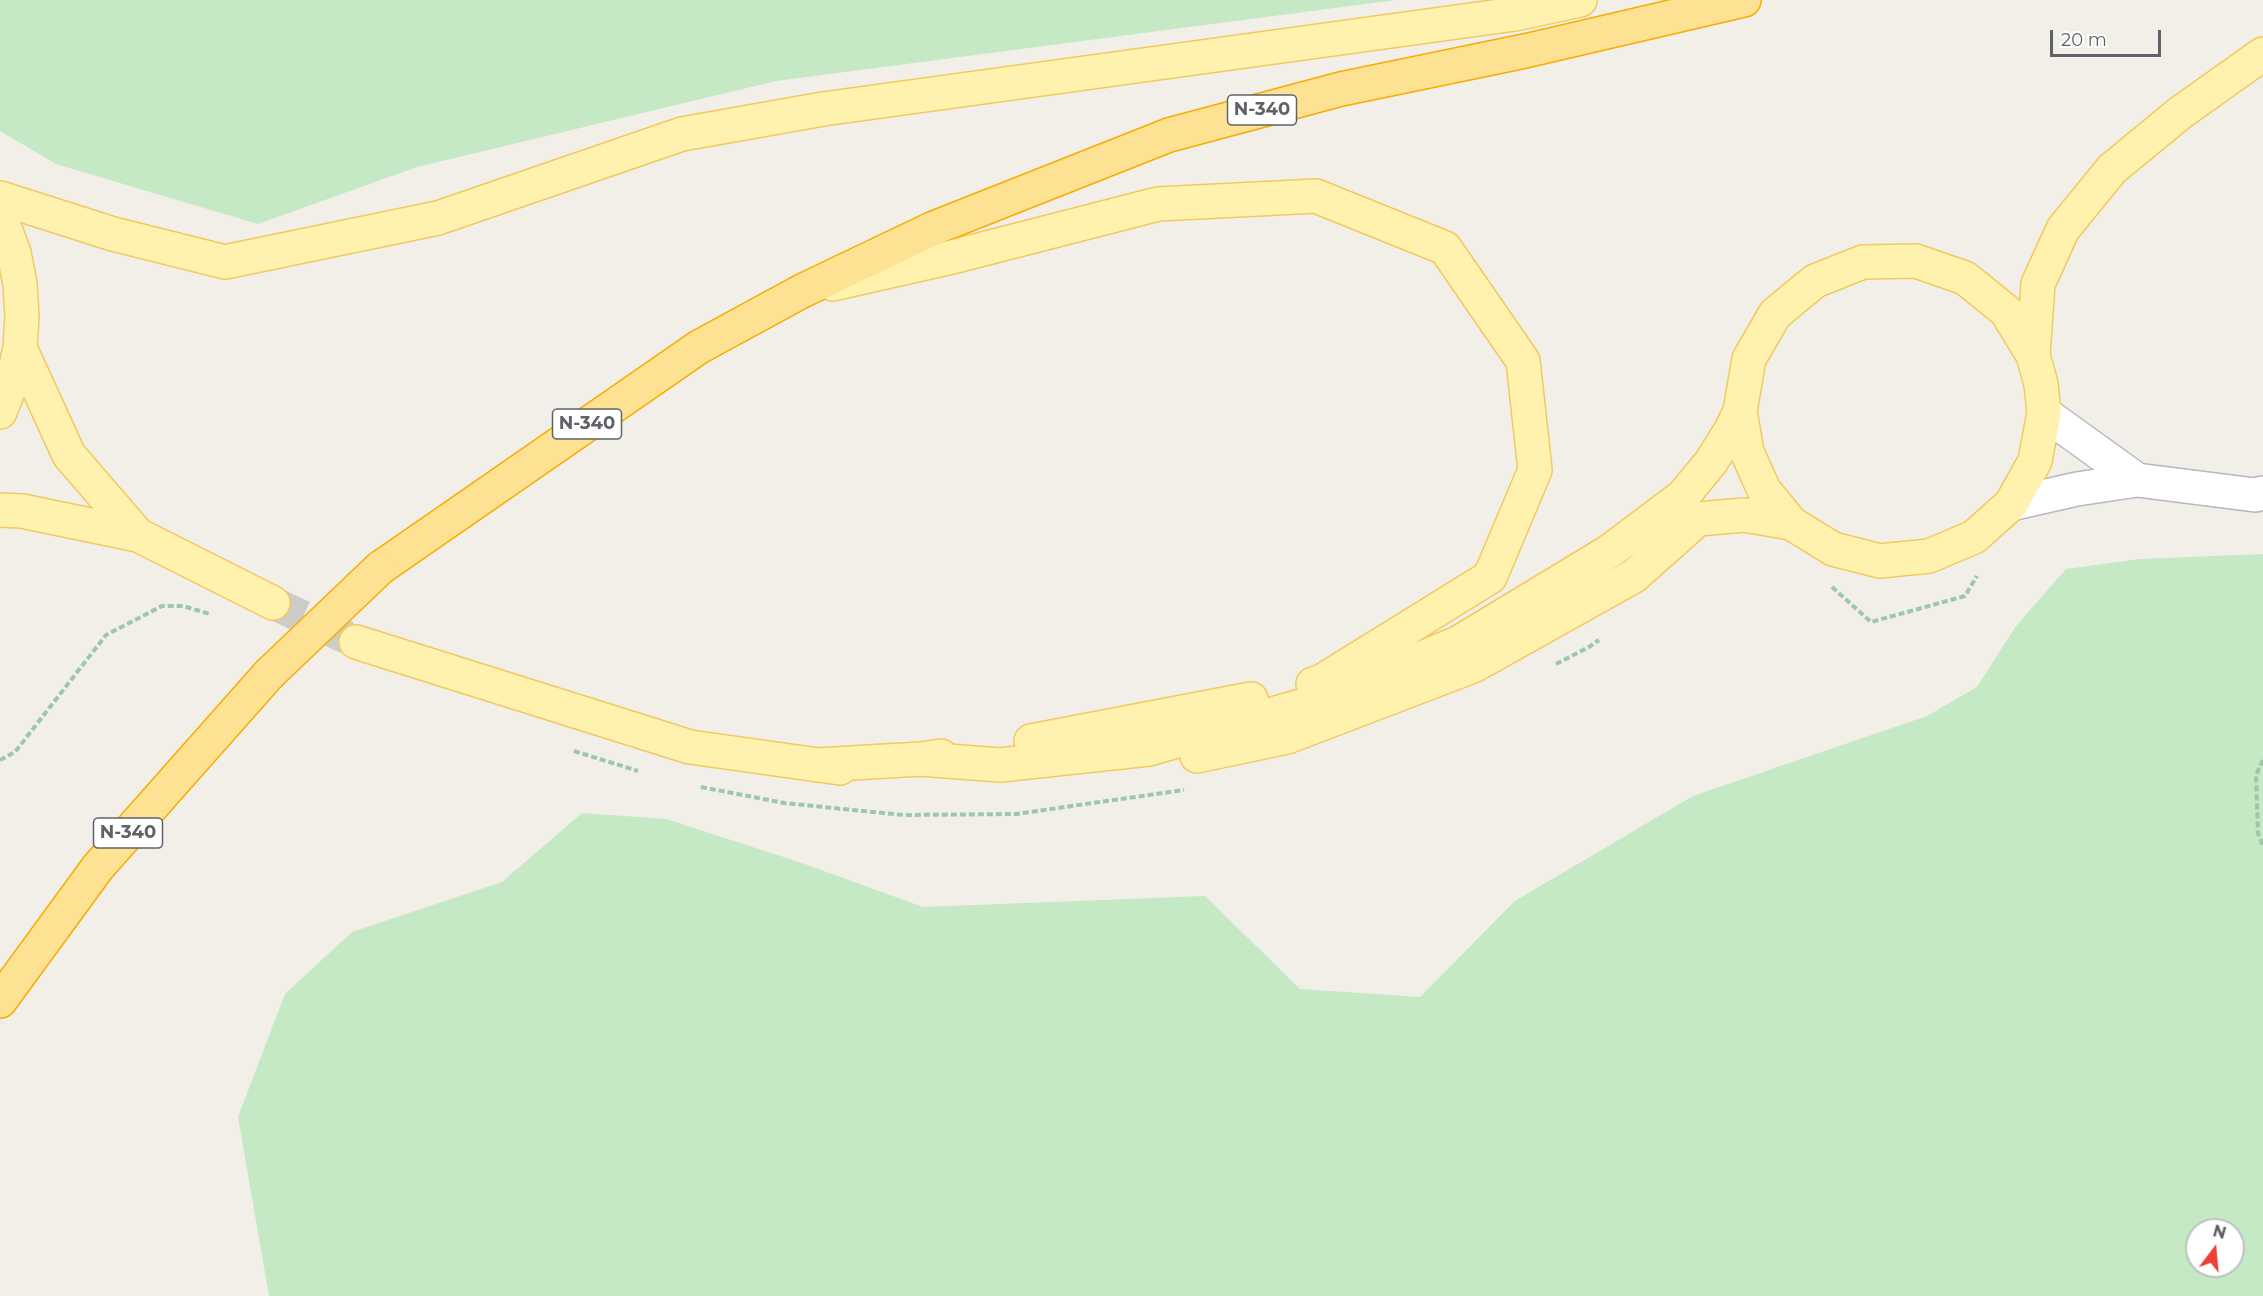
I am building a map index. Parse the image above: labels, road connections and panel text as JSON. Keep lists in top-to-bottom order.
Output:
{
  "streets": {
    "highway": ["N-340"]
  },
  "scale_bar": "20 m",
  "north": "top"
}
